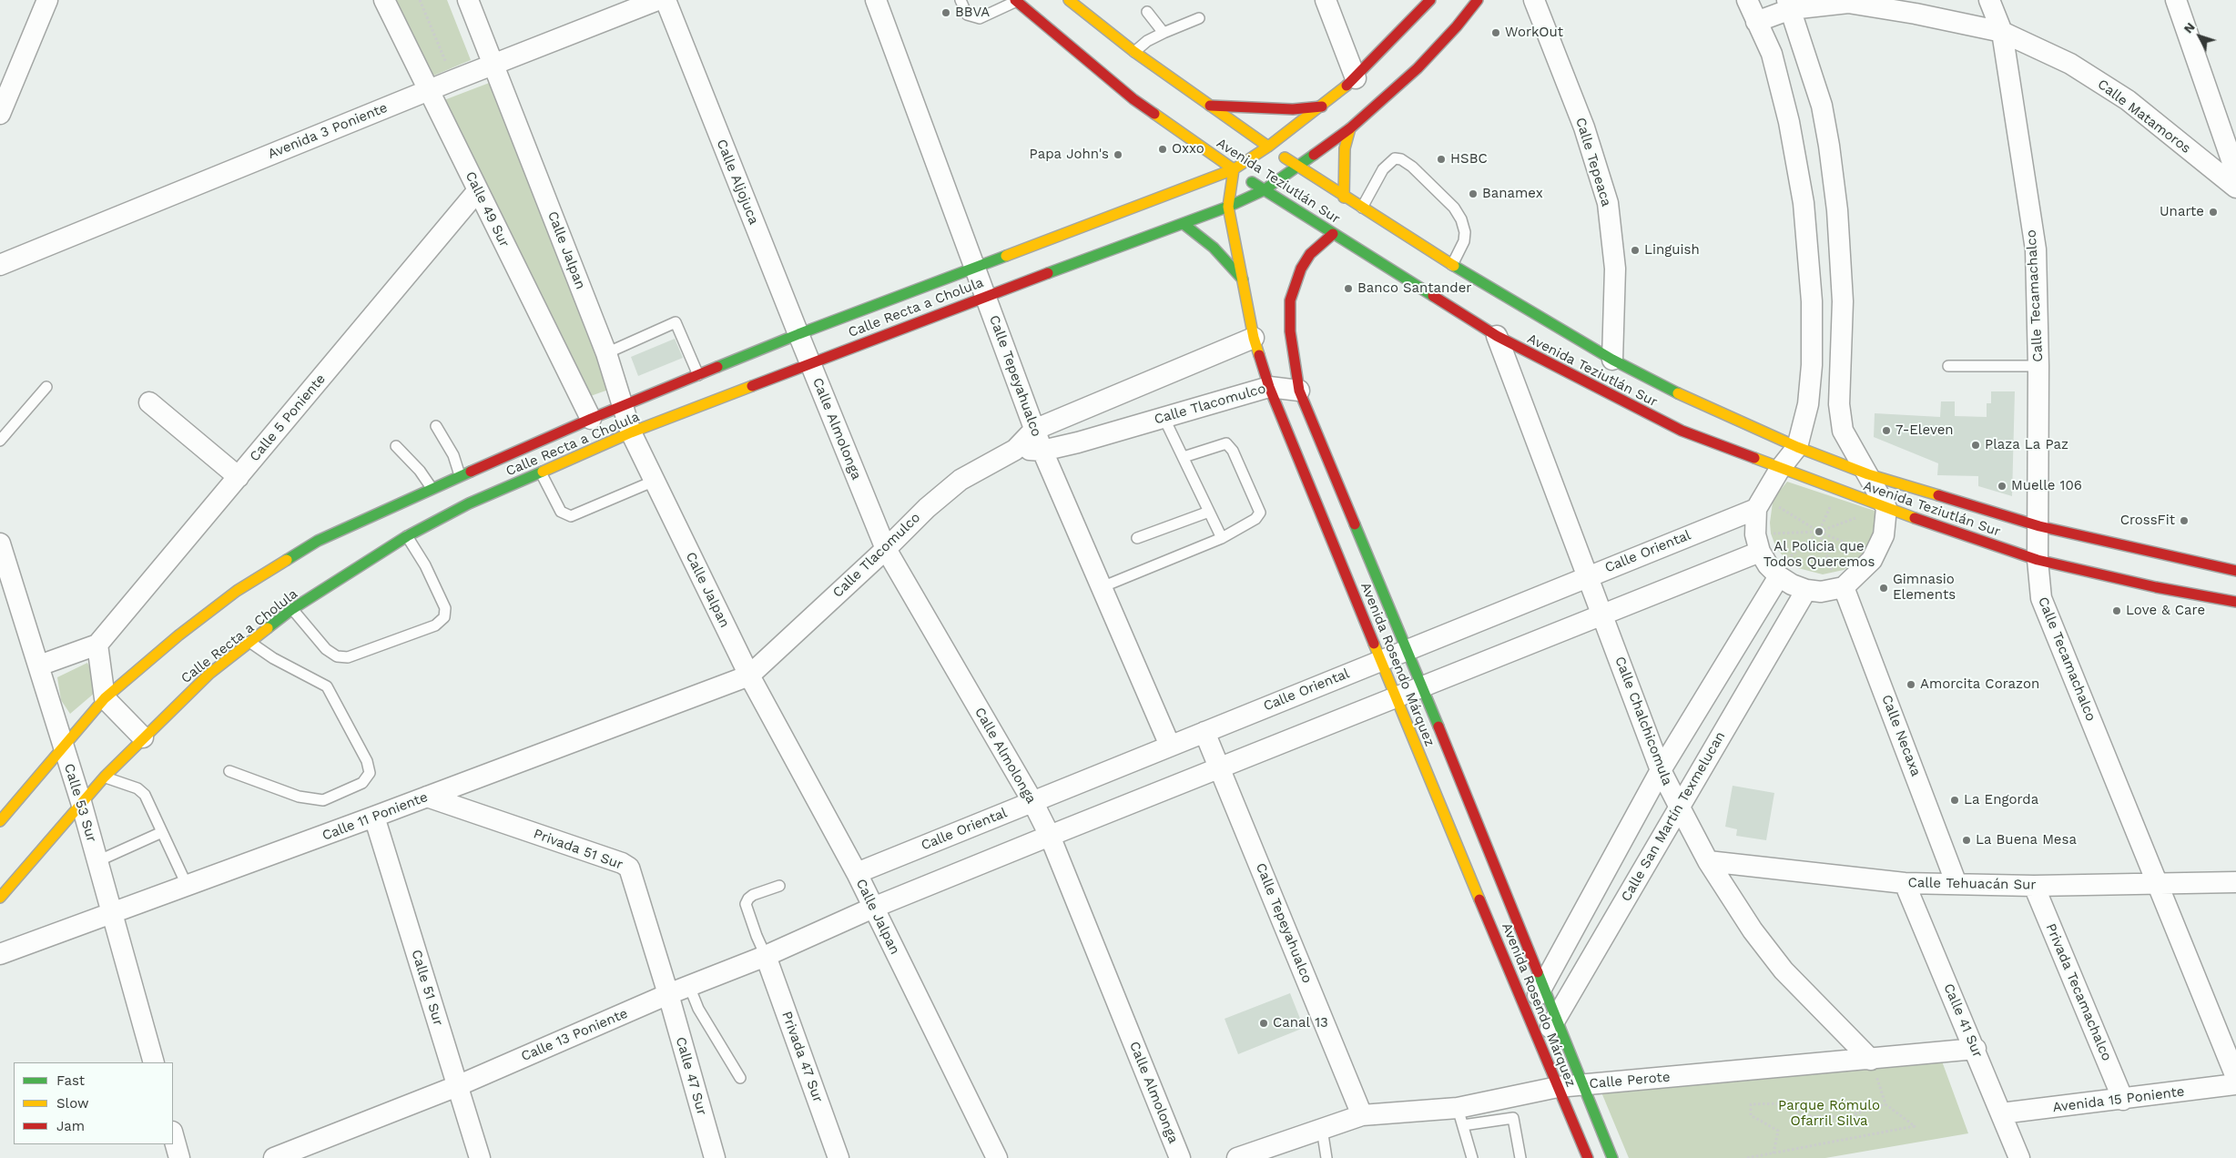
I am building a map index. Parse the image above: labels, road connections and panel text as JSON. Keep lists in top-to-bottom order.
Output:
{
  "streets": {
    "main road": ["Avenida Teziutlán Sur", "Calle Recta a Cholula", "Avenida Rosendo Márquez"],
    "street": [
      "Calle Matamoros",
      "Avenida 3 Poniente",
      "Calle Tepeaca",
      "Calle Aljojuca",
      "Calle 49 Sur",
      "Calle Jalpan",
      "Calle Tecamachalco",
      "Calle Tepeyahualco",
      "Calle Tlacomulco",
      "Calle 5 Poniente",
      "Calle Almolonga",
      "Calle Oriental",
      "Calle Chalchicomula",
      "Calle Necaxa",
      "Calle 53 Sur",
      "Calle 11 Poniente",
      "Calle San Martín Texmelucan",
      "Privada 51 Sur",
      "Calle Tehuacán Sur",
      "Calle 51 Sur",
      "Privada Tecamachalco",
      "Calle 41 Sur",
      "Calle 13 Poniente",
      "Privada 47 Sur",
      "Calle 47 Sur",
      "Calle Perote",
      "Avenida 15 Poniente"
    ]
  },
  "crossings": [
    ["Calle Matamoros", "Calle Tecamachalco"],
    ["Avenida 3 Poniente", "Calle 49 Sur"],
    ["Avenida 3 Poniente", "Calle Jalpan"],
    ["Calle Tepeaca", "Avenida Teziutlán Sur"],
    ["Avenida Teziutlán Sur", "Calle Tecamachalco"],
    ["Avenida Teziutlán Sur", "Calle Recta a Cholula"],
    ["Avenida Teziutlán Sur", "Avenida Rosendo Márquez"],
    ["Avenida Teziutlán Sur", "Calle Chalchicomula"],
    ["Calle Aljojuca", "Calle Recta a Cholula"],
    ["Calle Aljojuca", "Calle Almolonga"],
    ["Calle 49 Sur", "Calle Recta a Cholula"],
    ["Calle 49 Sur", "Calle 5 Poniente"],
    ["Calle Jalpan", "Calle Recta a Cholula"],
    ["Calle Jalpan", "Calle Tlacomulco"],
    ["Calle Jalpan", "Calle Oriental"],
    ["Calle Jalpan", "Calle 11 Poniente"],
    ["Calle Jalpan", "Calle 13 Poniente"],
    ["Calle Tecamachalco", "Calle Tehuacán Sur"],
    ["Calle Recta a Cholula", "Calle Tepeyahualco"],
    ["Calle Recta a Cholula", "Calle Almolonga"],
    ["Calle Recta a Cholula", "Avenida Rosendo Márquez"],
    ["Calle Recta a Cholula", "Calle 53 Sur"],
    ["Calle Tepeyahualco", "Calle Tlacomulco"],
    ["Calle Tepeyahualco", "Calle Oriental"],
    ["Calle Tepeyahualco", "Calle Perote"],
    ["Calle Tlacomulco", "Calle Almolonga"],
    ["Calle Tlacomulco", "Avenida Rosendo Márquez"],
    ["Calle Tlacomulco", "Calle 11 Poniente"],
    ["Calle Almolonga", "Calle Oriental"],
    ["Calle Oriental", "Avenida Rosendo Márquez"],
    ["Calle Oriental", "Calle Chalchicomula"],
    ["Avenida Rosendo Márquez", "Calle San Martín Texmelucan"],
    ["Avenida Rosendo Márquez", "Calle Perote"],
    ["Calle Chalchicomula", "Calle San Martín Texmelucan"],
    ["Calle Chalchicomula", "Calle Tehuacán Sur"],
    ["Calle Chalchicomula", "Calle Perote"],
    ["Calle Necaxa", "Calle Tehuacán Sur"],
    ["Calle 53 Sur", "Calle 11 Poniente"],
    ["Calle 11 Poniente", "Privada 51 Sur"],
    ["Calle 11 Poniente", "Calle 51 Sur"],
    ["Privada 51 Sur", "Calle 13 Poniente"],
    ["Privada 51 Sur", "Calle 47 Sur"],
    ["Calle Tehuacán Sur", "Privada Tecamachalco"],
    ["Calle Tehuacán Sur", "Calle 41 Sur"],
    ["Calle 51 Sur", "Calle 13 Poniente"],
    ["Privada Tecamachalco", "Avenida 15 Poniente"],
    ["Calle 41 Sur", "Calle Perote"],
    ["Calle 41 Sur", "Avenida 15 Poniente"],
    ["Calle 13 Poniente", "Privada 47 Sur"],
    ["Calle 13 Poniente", "Calle 47 Sur"]
  ],
  "parks": ["Parque Rómulo Ofarril Silva"],
  "places": [
    "BBVA",
    "WorkOut",
    "Oxxo",
    "Papa John's",
    "HSBC",
    "Banamex",
    "Unarte",
    "Linguish",
    "Banco Santander",
    "7-Eleven",
    "Plaza La Paz",
    "Muelle 106",
    "CrossFit",
    "Al Policia que Todos Queremos",
    "Gimnasio Elements",
    "Love & Care",
    "Amorcita Corazon",
    "La Engorda",
    "La Buena Mesa",
    "Canal 13"
  ],
  "legend": ["Fast", "Slow", "Jam"],
  "north": "top left"
}
